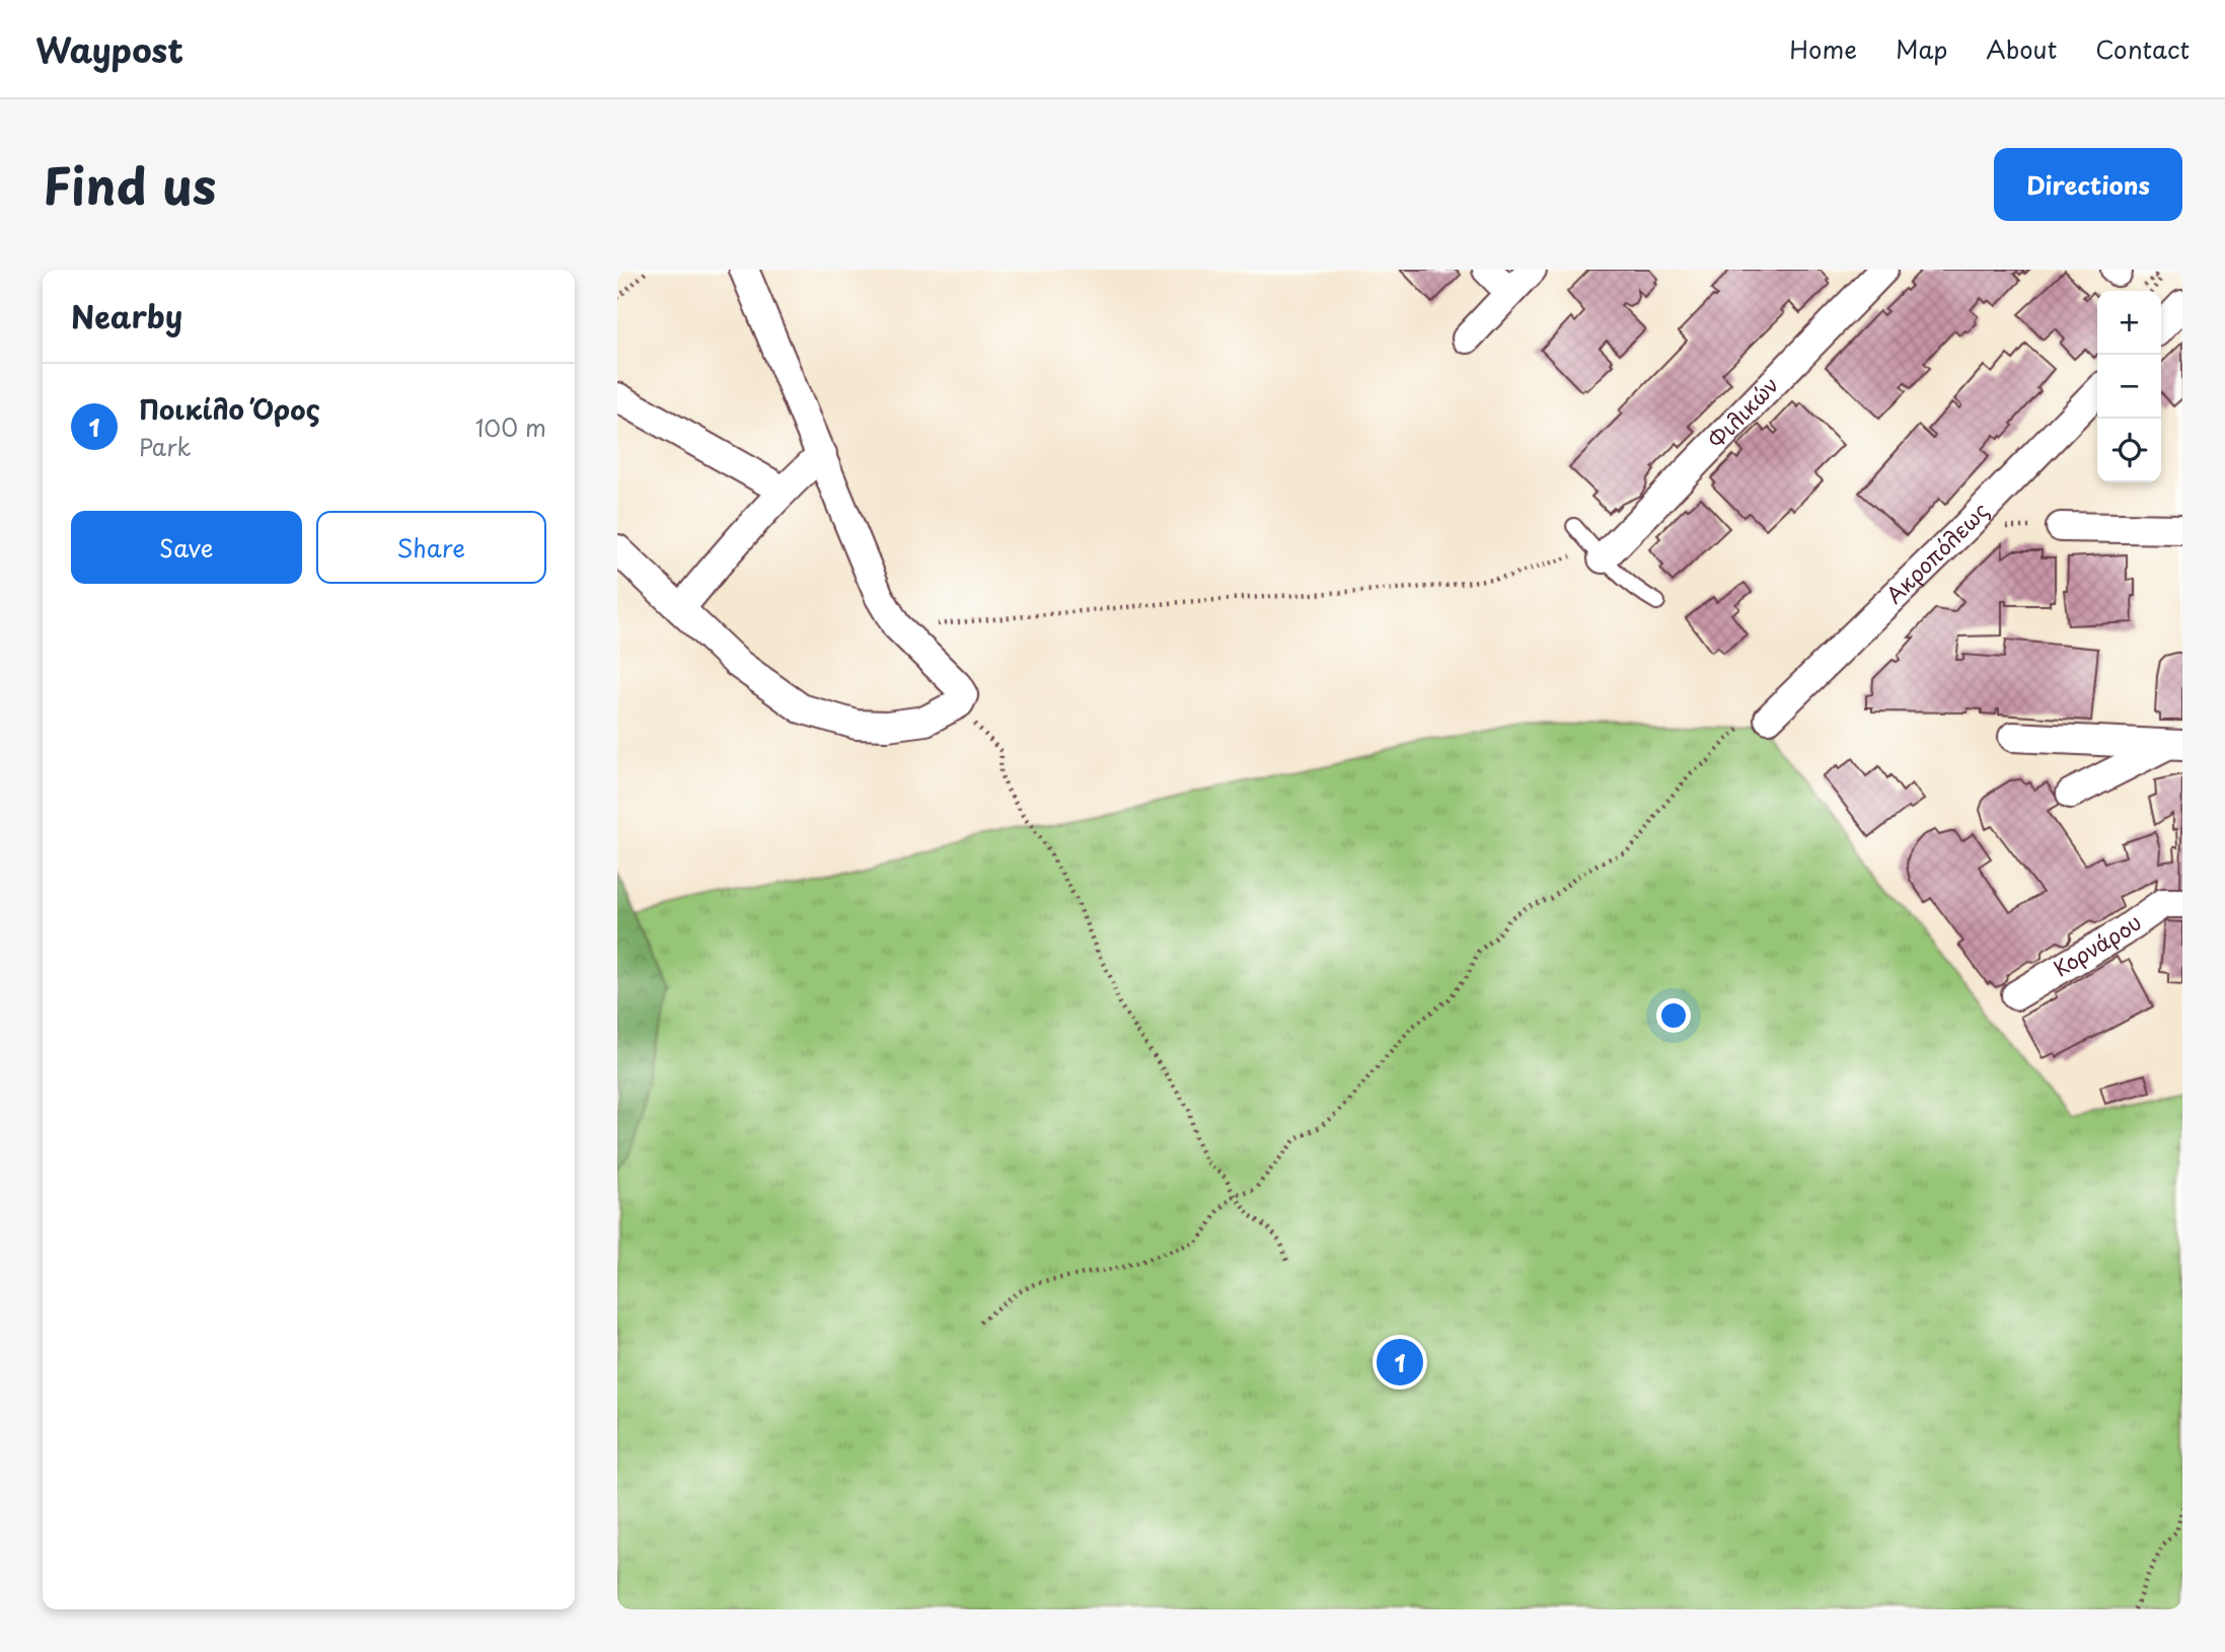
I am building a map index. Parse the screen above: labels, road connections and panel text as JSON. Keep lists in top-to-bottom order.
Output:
{
  "streets": {
    "street": ["Φιλικών", "Ακροπόλεως", "Κορνάρου"]
  },
  "page": {
    "header": "Waypost",
    "nav": [
      "Home",
      "Map",
      "About",
      "Contact"
    ],
    "title": "Find us",
    "buttons": [
      "Directions",
      ["Save", "Share"]
    ],
    "heading": "Nearby",
    "map_buttons": ["+", "−"],
    "list": [
      {
        "mark": "1",
        "name": "Ποικίλο Όρος",
        "note": "Park",
        "value": "100 m"
      }
    ],
    "pins": "1"
  }
}
